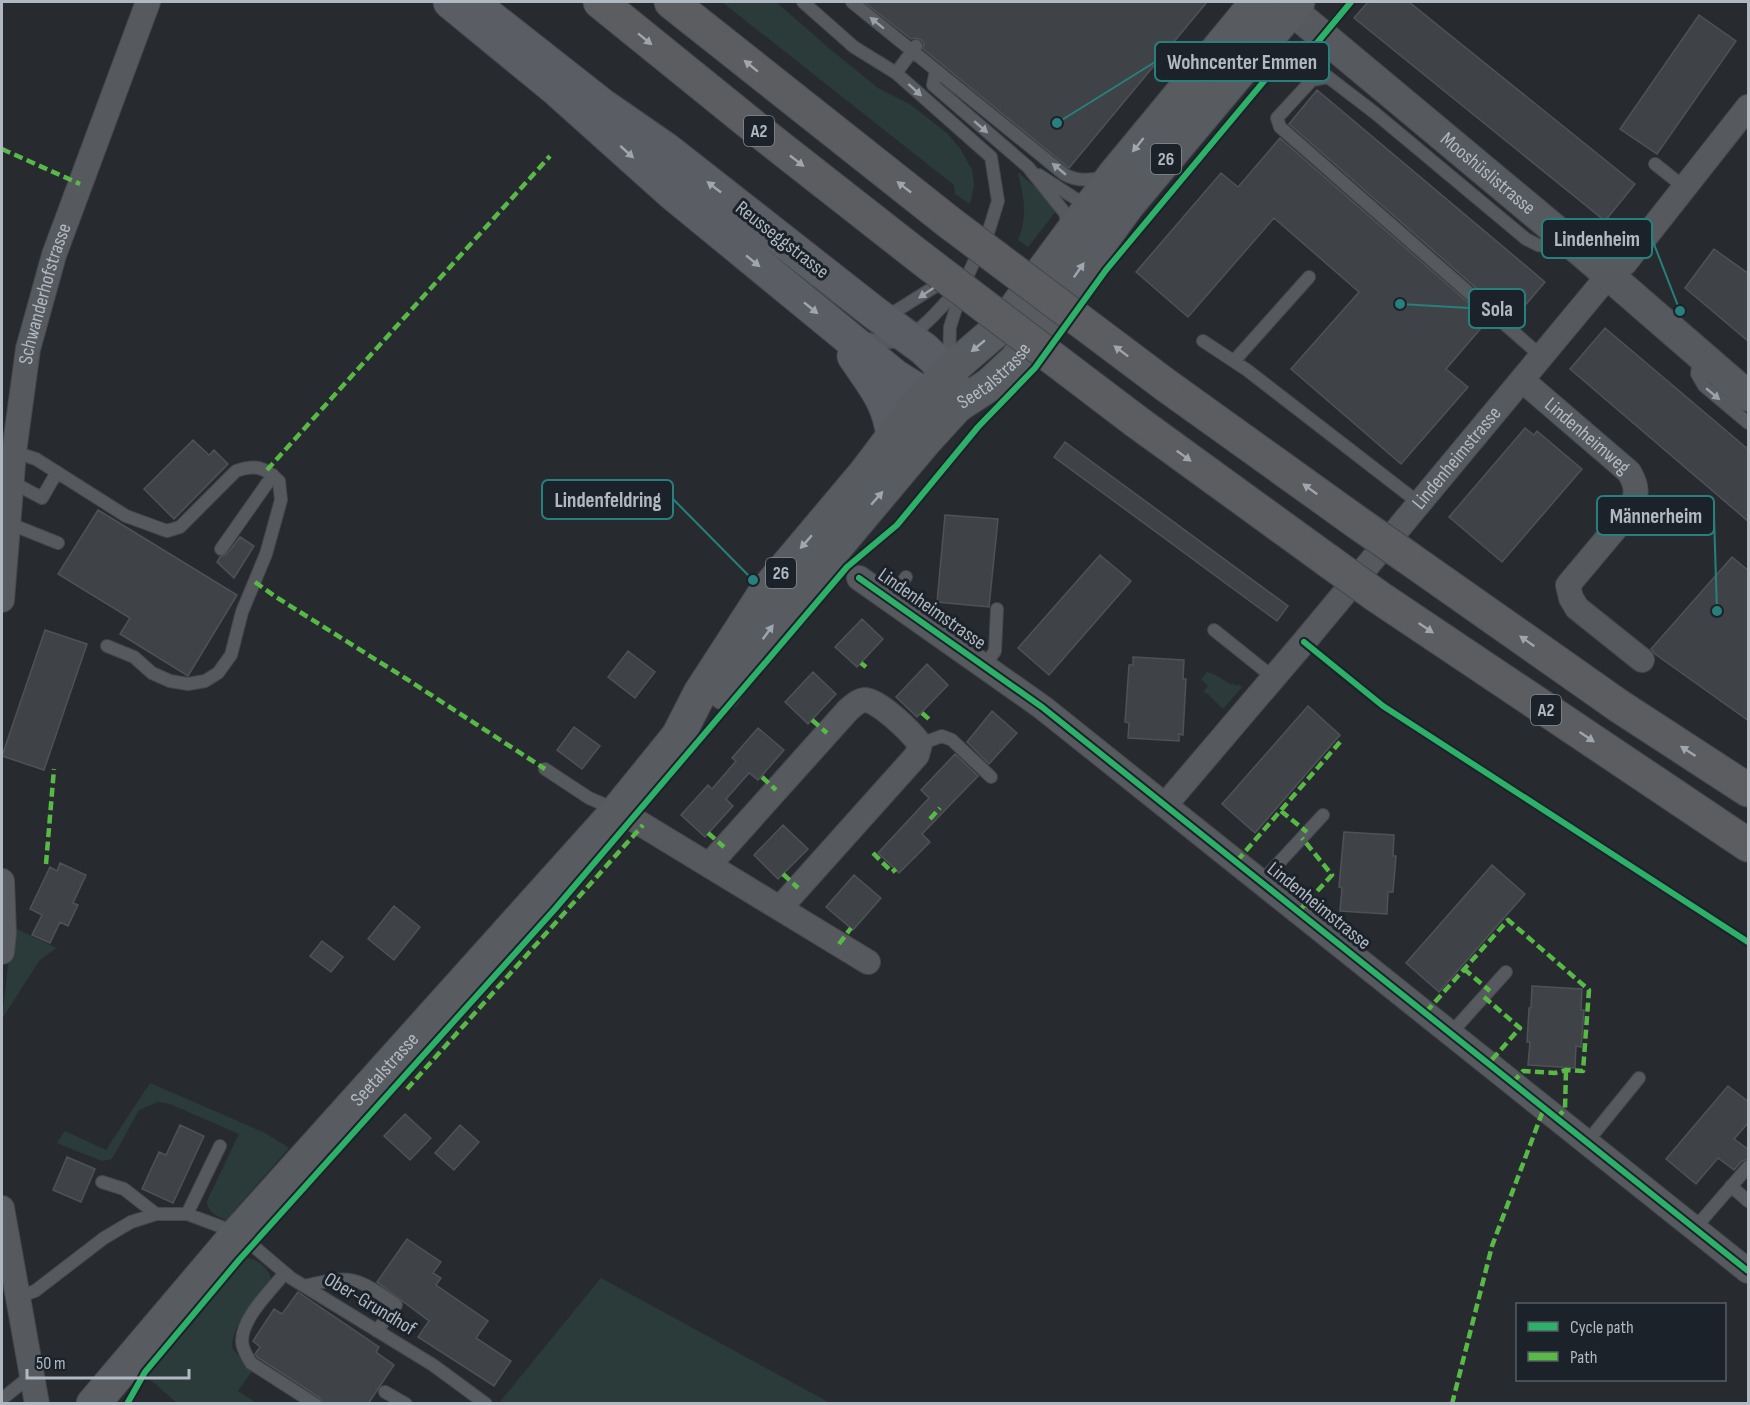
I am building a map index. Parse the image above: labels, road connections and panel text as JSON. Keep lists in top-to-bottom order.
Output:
{
  "streets": {
    "highway": ["A2"],
    "main road": ["26", "Reusseggstrasse", "Seetalstrasse"],
    "street": [
      "Mooshüslistrasse",
      "Schwanderhofstrasse",
      "Lindenheimweg",
      "Lindenheimstrasse"
    ],
    "lane": ["Ober-Grundhof"]
  },
  "crossings": [
    ["Mooshüslistrasse", "Seetalstrasse"],
    ["Mooshüslistrasse", "Lindenheimstrasse"],
    ["Reusseggstrasse", "Seetalstrasse"],
    ["Seetalstrasse", "Ober-Grundhof"],
    ["Lindenheimweg", "Lindenheimstrasse"]
  ],
  "places": [
    "Wohncenter Emmen",
    "Sola",
    "Lindenheim",
    "Lindenfeldring",
    "Männerheim"
  ],
  "legend": ["Cycle path", "Path"],
  "scale_bar": "50 m"
}
